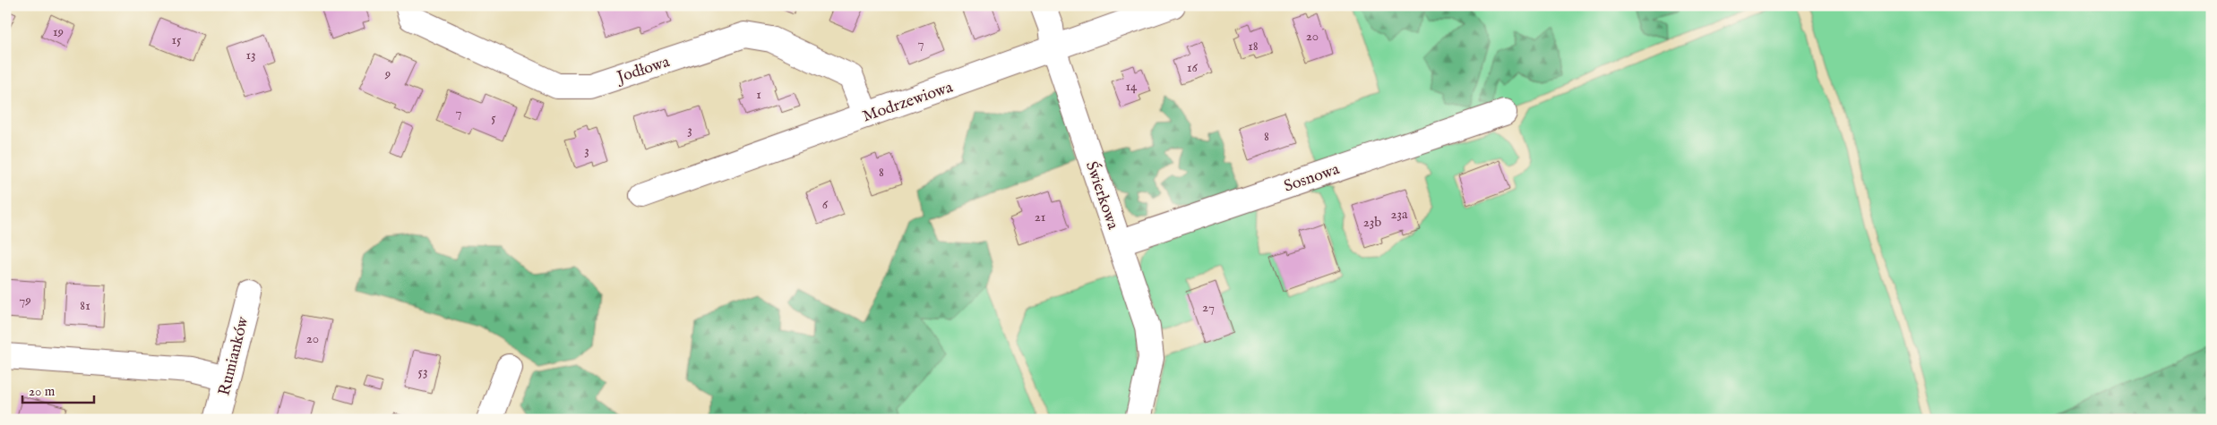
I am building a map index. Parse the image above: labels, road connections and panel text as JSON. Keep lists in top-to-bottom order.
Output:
{
  "streets": {
    "street": [
      "Jodłowa",
      "Modrzewiowa",
      "Sosnowa",
      "Świerkowa",
      "Rumianków"
    ]
  },
  "crossings": [
    ["Jodłowa", "Modrzewiowa"],
    ["Modrzewiowa", "Świerkowa"],
    ["Sosnowa", "Świerkowa"]
  ],
  "house_numbers": [
    "19",
    "20",
    "15",
    "7",
    "18",
    "13",
    "16",
    "9",
    "14",
    "1",
    "7",
    "5",
    "3",
    "8",
    "3",
    "8",
    "6",
    "23a",
    "21",
    "23b",
    "79",
    "81",
    "27",
    "20",
    "53"
  ],
  "scale_bar": "20 m"
}
